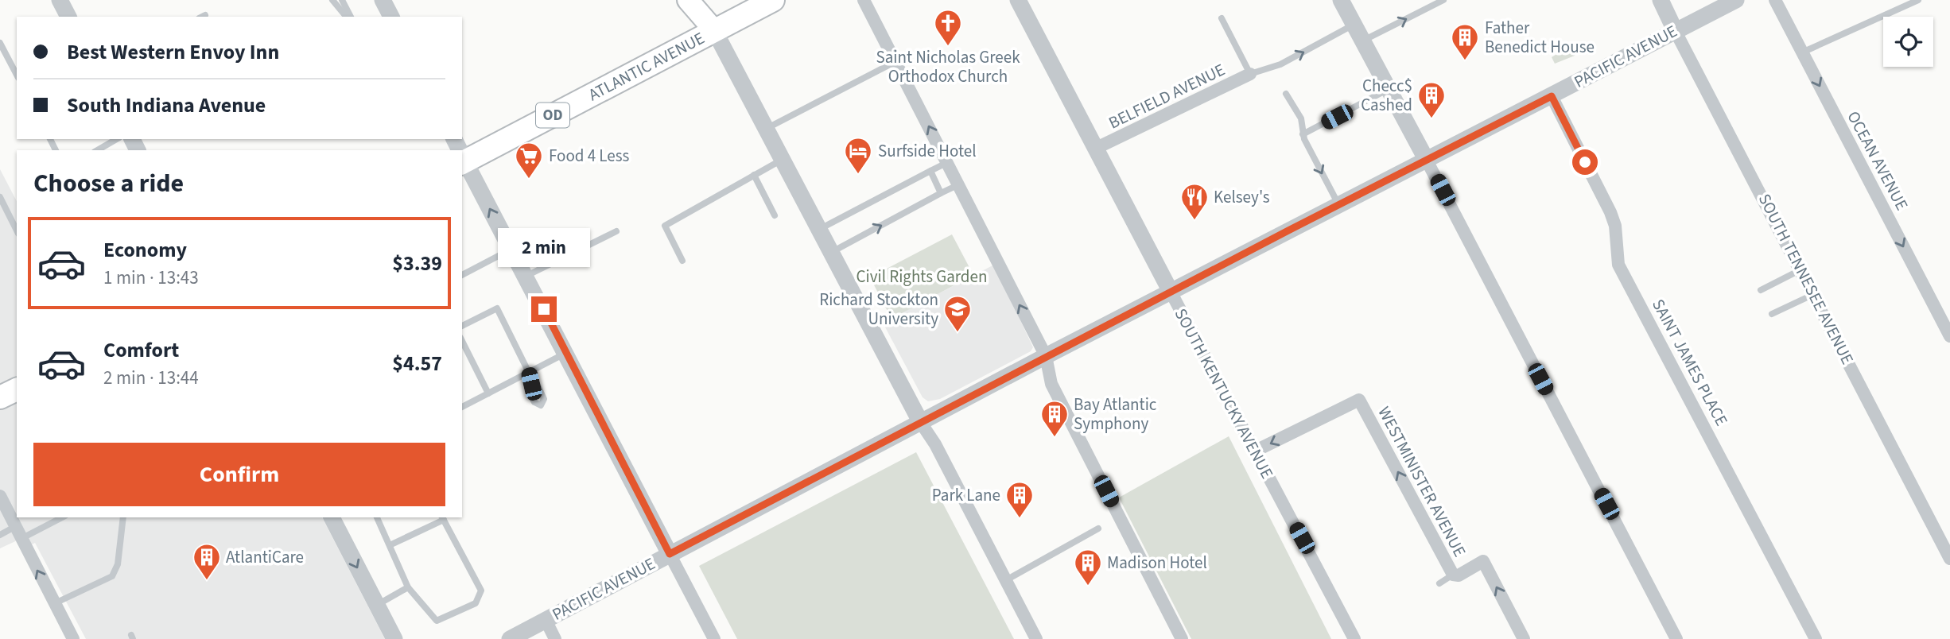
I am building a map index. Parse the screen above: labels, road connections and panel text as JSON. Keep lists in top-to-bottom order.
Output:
{
  "streets": {
    "highway": ["ATLANTIC AVENUE", "OD"],
    "street": [
      "PACIFIC AVENUE",
      "BELFIELD AVENUE",
      "OCEAN AVENUE",
      "SOUTH TENNESEE AVENUE",
      "SAINT JAMES PLACE",
      "SOUTH KENTUCKY AVENUE",
      "WESTMINISTER AVENUE"
    ]
  },
  "crossings": [
    ["PACIFIC AVENUE", "SOUTH TENNESEE AVENUE"],
    ["PACIFIC AVENUE", "SAINT JAMES PLACE"],
    ["PACIFIC AVENUE", "SOUTH KENTUCKY AVENUE"],
    ["BELFIELD AVENUE", "SOUTH KENTUCKY AVENUE"],
    ["SOUTH KENTUCKY AVENUE", "WESTMINISTER AVENUE"]
  ],
  "one_way": ["OCEAN AVENUE"],
  "parks": ["Civil Rights Garden"],
  "places": {
    "church": ["Saint Nicholas Greek Orthodox Church"],
    "building": [
      "Father Benedict House",
      "Checc$ Cashed",
      "Bay Atlantic Symphony",
      "Park Lane",
      "AtlantiCare",
      "Madison Hotel"
    ],
    "hotel": ["Surfside Hotel"],
    "supermarket": ["Food 4 Less"],
    "restaurant": ["Kelsey's"],
    "school or university": ["Richard Stockton University"]
  },
  "page": {
    "banner": ["Best Western Envoy Inn", "South Indiana Avenue"],
    "heading": "Choose a ride",
    "list": [
      {
        "name": "Economy",
        "note": "1 min · 13:43",
        "value": "$3.39"
      },
      {
        "name": "Comfort",
        "note": "2 min · 13:44",
        "value": "$4.57"
      }
    ],
    "bubble": "2 min",
    "buttons": "Confirm"
  }
}
